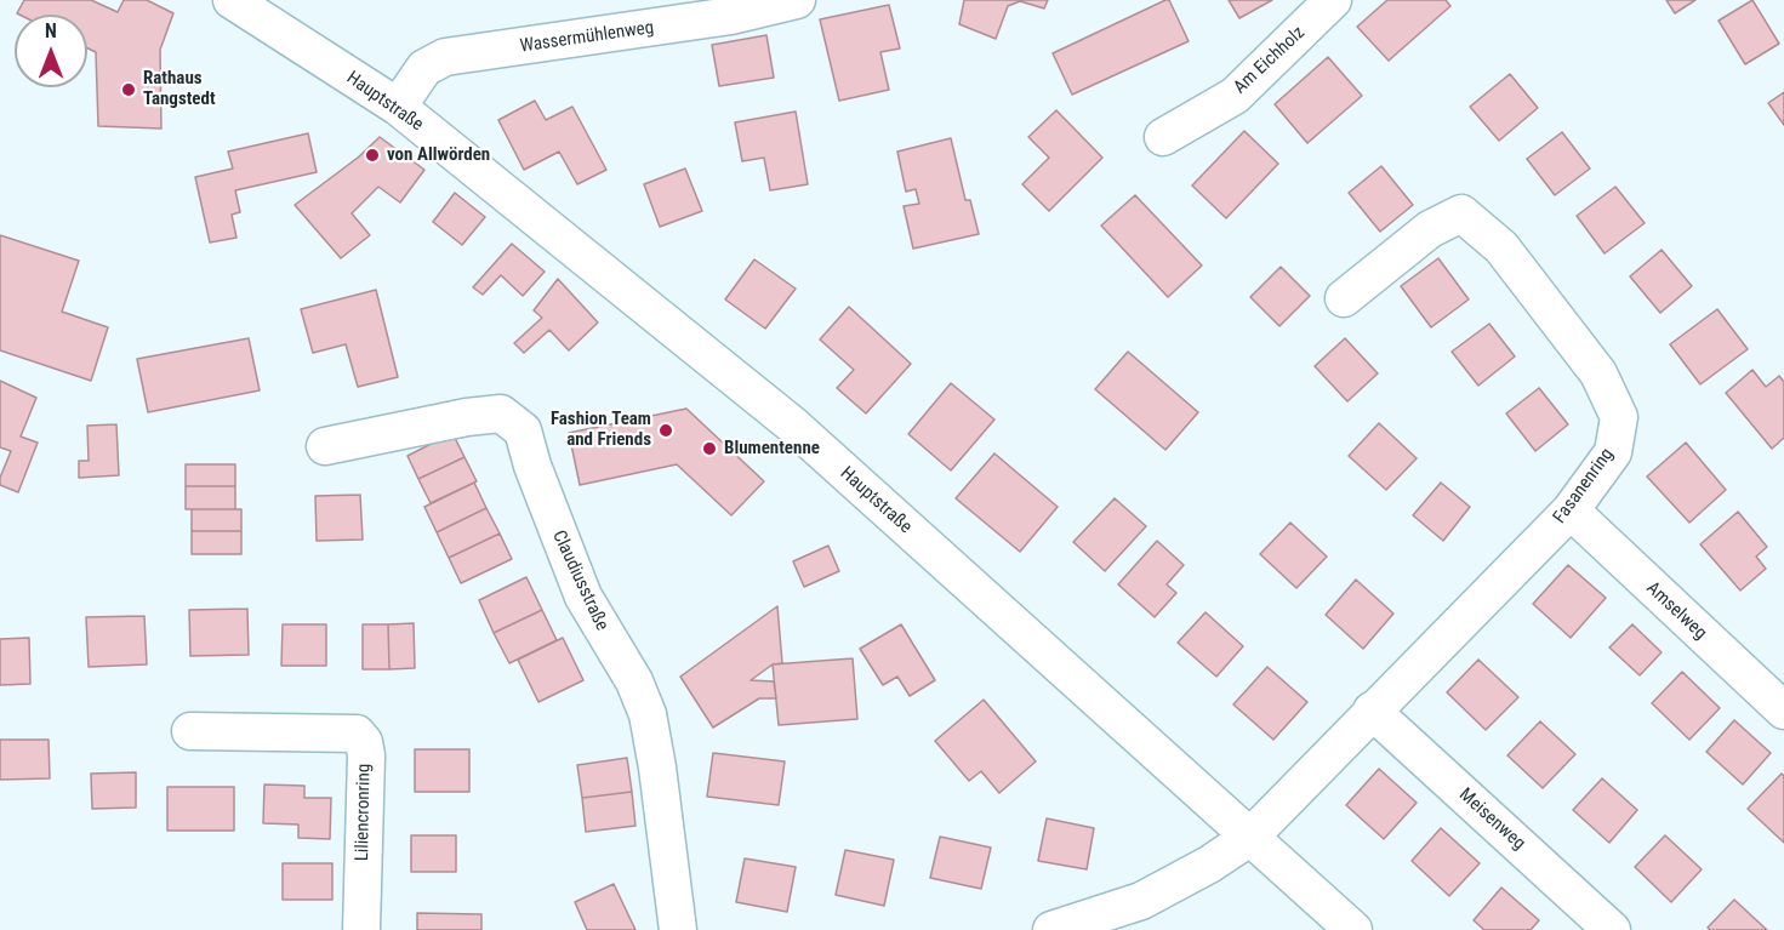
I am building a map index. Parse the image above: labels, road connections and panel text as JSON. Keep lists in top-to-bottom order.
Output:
{
  "streets": {
    "street": [
      "Wassermühlenweg",
      "Am Eichholz",
      "Hauptstraße",
      "Fasanenring",
      "Claudiusstraße",
      "Amselweg",
      "Liliencronring",
      "Meisenweg"
    ]
  },
  "crossings": [
    ["Wassermühlenweg", "Hauptstraße"],
    ["Hauptstraße", "Fasanenring"],
    ["Fasanenring", "Amselweg"],
    ["Fasanenring", "Meisenweg"]
  ],
  "places": [
    "Rathaus Tangstedt",
    "von Allwörden",
    "Fashion Team and Friends",
    "Blumentenne"
  ],
  "north": "top"
}
